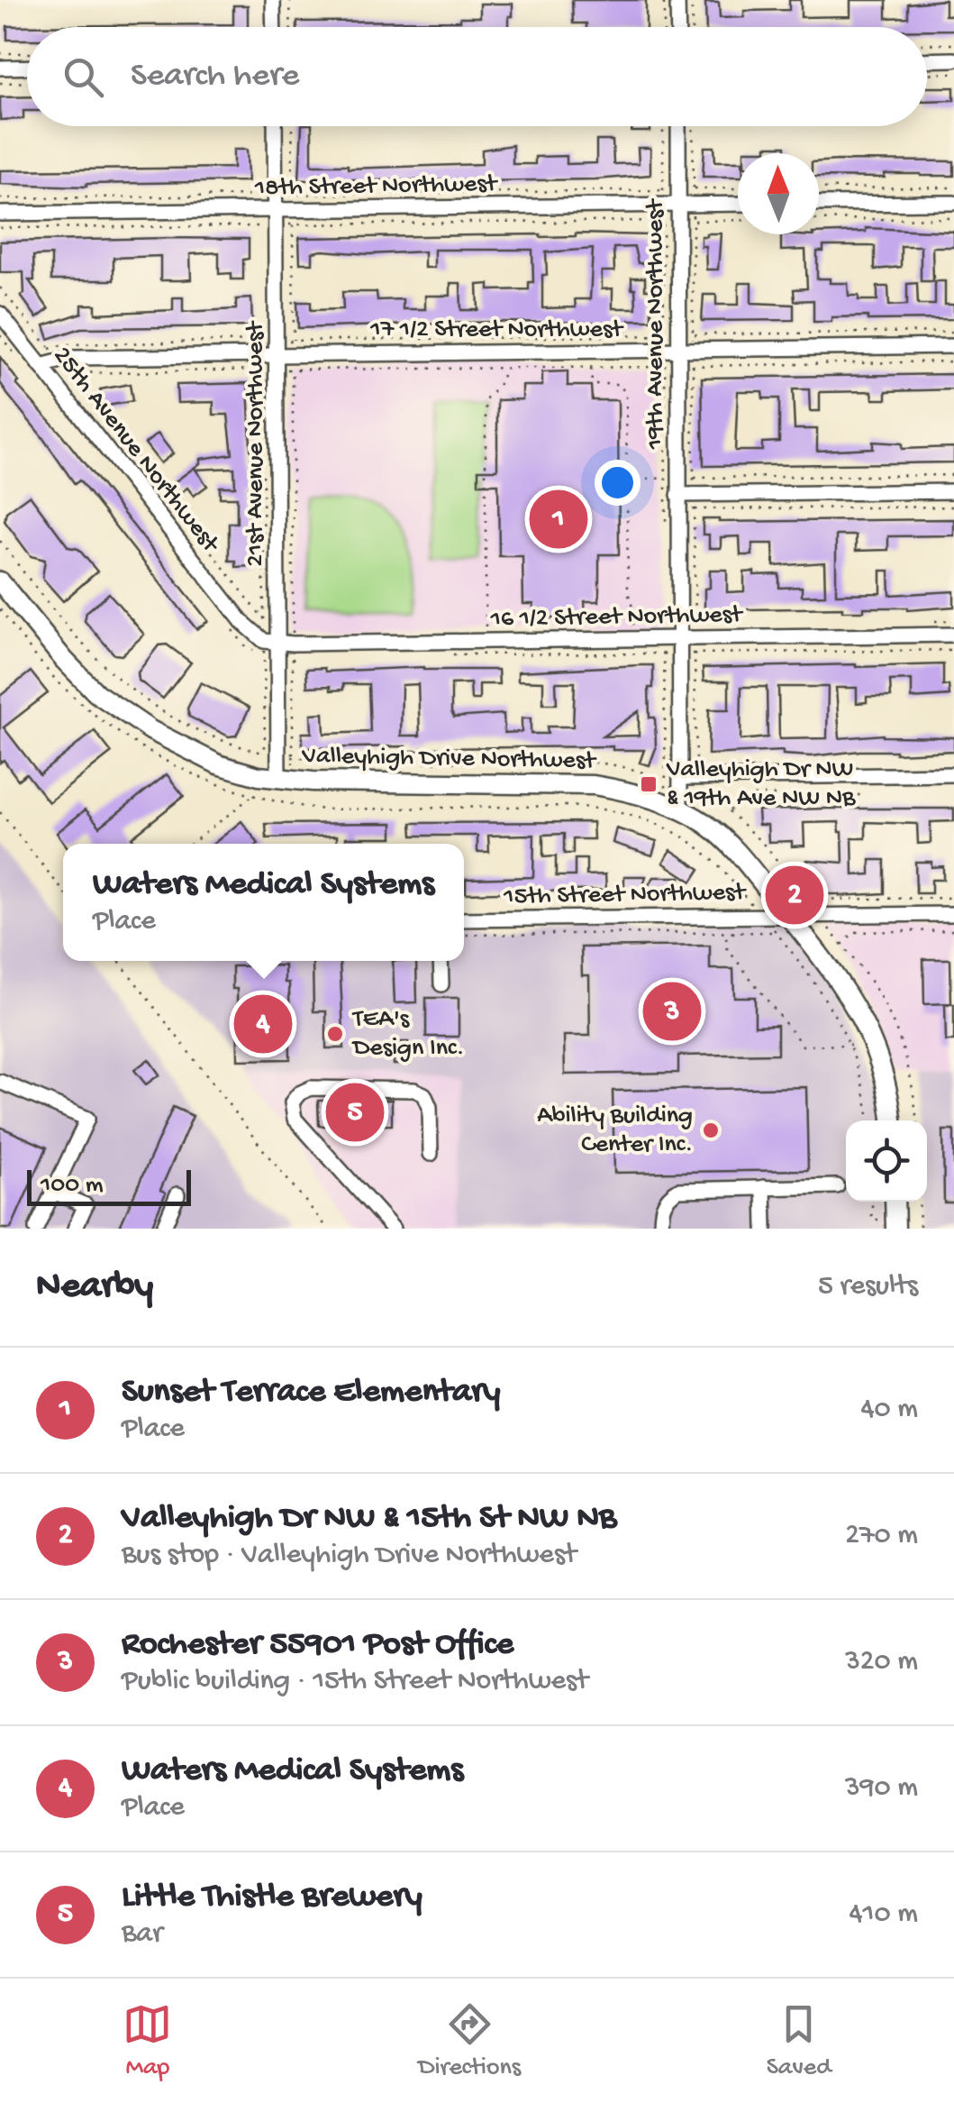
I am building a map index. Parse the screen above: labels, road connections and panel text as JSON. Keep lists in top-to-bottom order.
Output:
{
  "streets": {
    "main road": ["Valleyhigh Drive Northwest"],
    "street": [
      "18th Street Northwest",
      "19th Avenue Northwest",
      "17 1/2 Street Northwest",
      "21st Avenue Northwest",
      "25th Avenue Northwest",
      "16 1/2 Street Northwest",
      "15th Street Northwest"
    ]
  },
  "crossings": [
    ["18th Street Northwest", "19th Avenue Northwest"],
    ["18th Street Northwest", "21st Avenue Northwest"],
    ["19th Avenue Northwest", "17 1/2 Street Northwest"],
    ["19th Avenue Northwest", "16 1/2 Street Northwest"],
    ["19th Avenue Northwest", "Valleyhigh Drive Northwest"],
    ["17 1/2 Street Northwest", "21st Avenue Northwest"],
    ["17 1/2 Street Northwest", "25th Avenue Northwest"],
    ["21st Avenue Northwest", "25th Avenue Northwest"],
    ["21st Avenue Northwest", "16 1/2 Street Northwest"],
    ["21st Avenue Northwest", "Valleyhigh Drive Northwest"],
    ["25th Avenue Northwest", "16 1/2 Street Northwest"],
    ["Valleyhigh Drive Northwest", "15th Street Northwest"]
  ],
  "places": {
    "transit": ["Valleyhigh Dr NW & 19th Ave NW NB"],
    "other": ["TEA's Design Inc.", "Ability Building Center Inc."]
  },
  "scale_bar": "100 m",
  "north": "top",
  "page": {
    "search": "Search here",
    "pins": [
      "1",
      "2",
      "3",
      "4",
      "5"
    ],
    "popup": ["Waters Medical Systems", "Place"],
    "scale": "100 m",
    "heading": ["Nearby", "5 results"],
    "list": [
      {
        "mark": "1",
        "name": "Sunset Terrace Elementary",
        "note": "Place",
        "value": "40 m"
      },
      {
        "mark": "2",
        "name": "Valleyhigh Dr NW & 15th St NW NB",
        "note": "Bus stop · Valleyhigh Drive Northwest",
        "value": "270 m"
      },
      {
        "mark": "3",
        "name": "Rochester 55901 Post Office",
        "note": "Public building · 15th Street Northwest",
        "value": "320 m"
      },
      {
        "mark": "4",
        "name": "Waters Medical Systems",
        "note": "Place",
        "value": "390 m"
      },
      {
        "mark": "5",
        "name": "Little Thistle Brewery",
        "note": "Bar",
        "value": "410 m"
      }
    ],
    "nav": ["Map", "Directions", "Saved"]
  }
}
